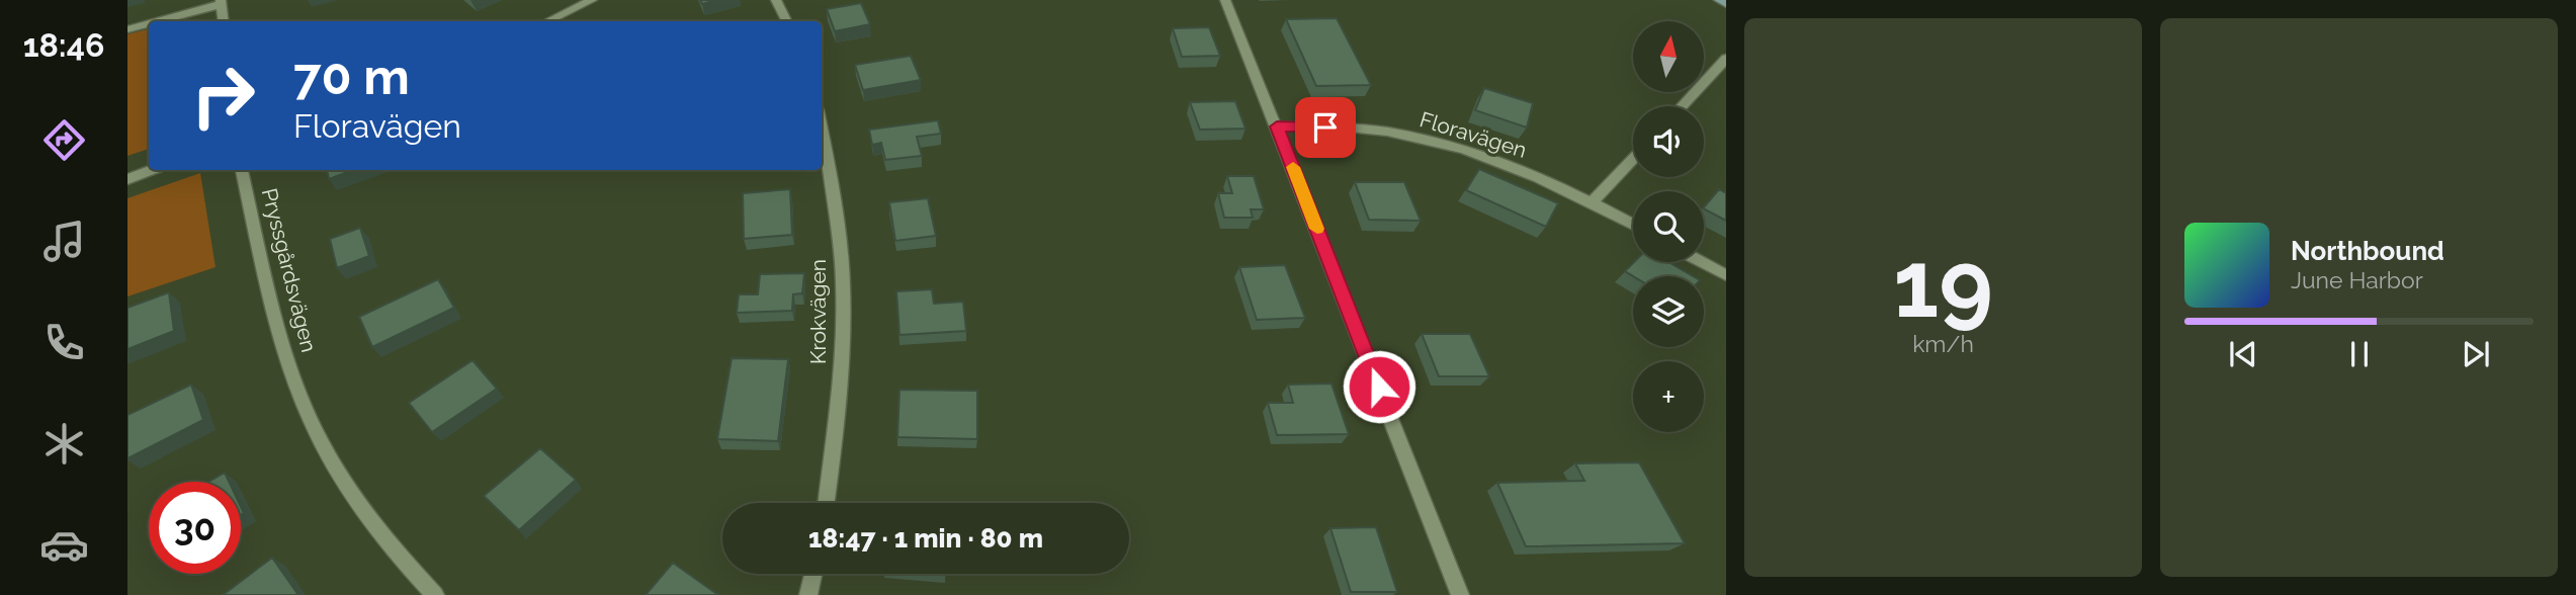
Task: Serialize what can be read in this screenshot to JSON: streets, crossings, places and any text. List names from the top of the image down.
{
  "streets": {
    "street": ["Floravägen", "Pryssgårdsvägen", "Krokvägen"]
  },
  "north": "top",
  "page": {
    "tabs": "18:46",
    "tile": ["19", "km/h"],
    "map_buttons": "+",
    "turn": ["70 m", "Floravägen"],
    "song": ["Northbound", "June Harbor"],
    "limit": "30",
    "trip": "18:47 · 1 min · 80 m"
  }
}
